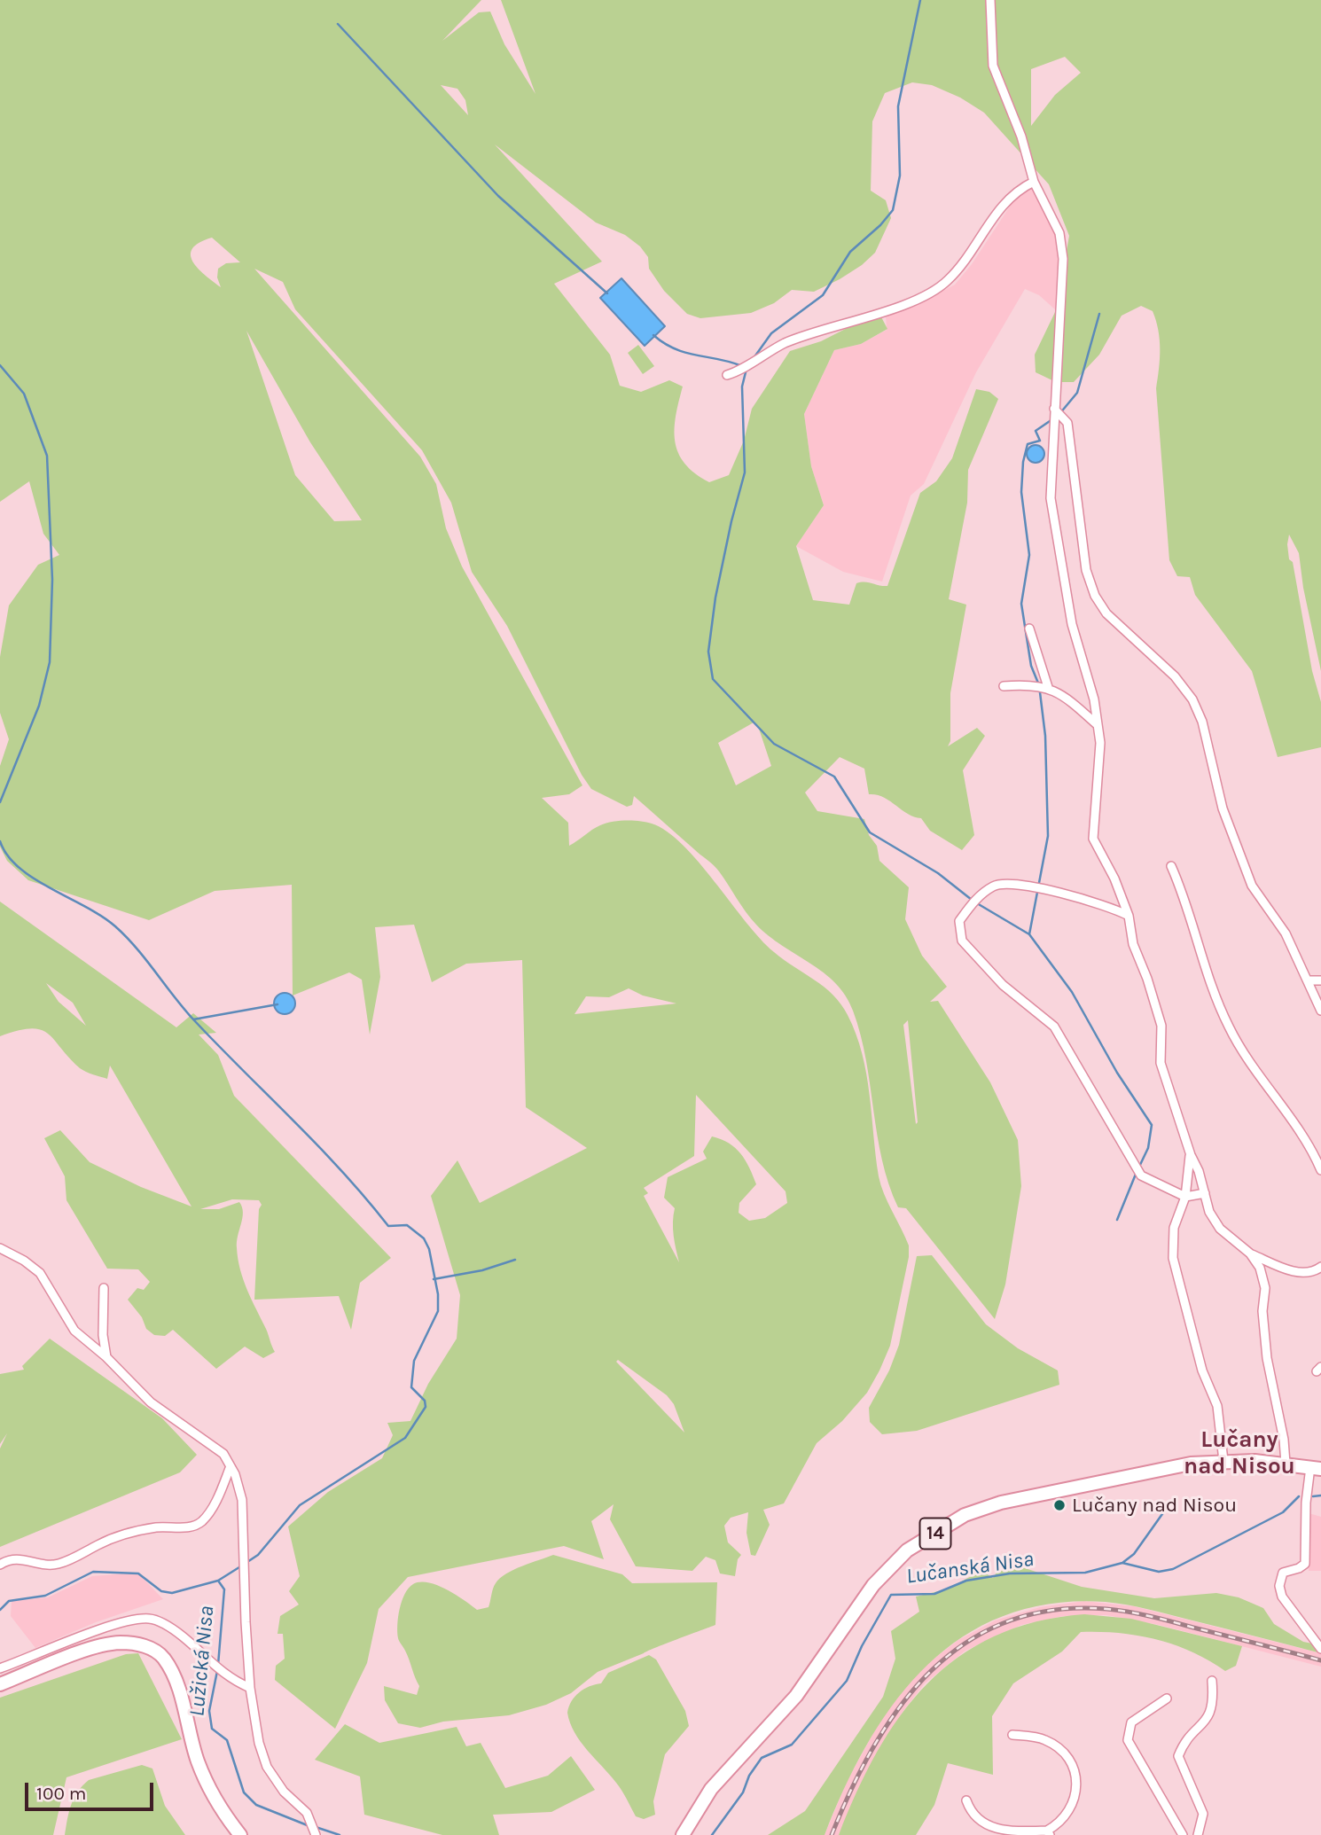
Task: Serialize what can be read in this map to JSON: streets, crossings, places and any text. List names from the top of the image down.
{
  "streets": {
    "main road": ["14"]
  },
  "districts": ["Lučany nad Nisou"],
  "water": ["Lučanská Nisa", "Lužická Nisa"],
  "places": ["Lučany nad Nisou"],
  "scale_bar": "100 m"
}
